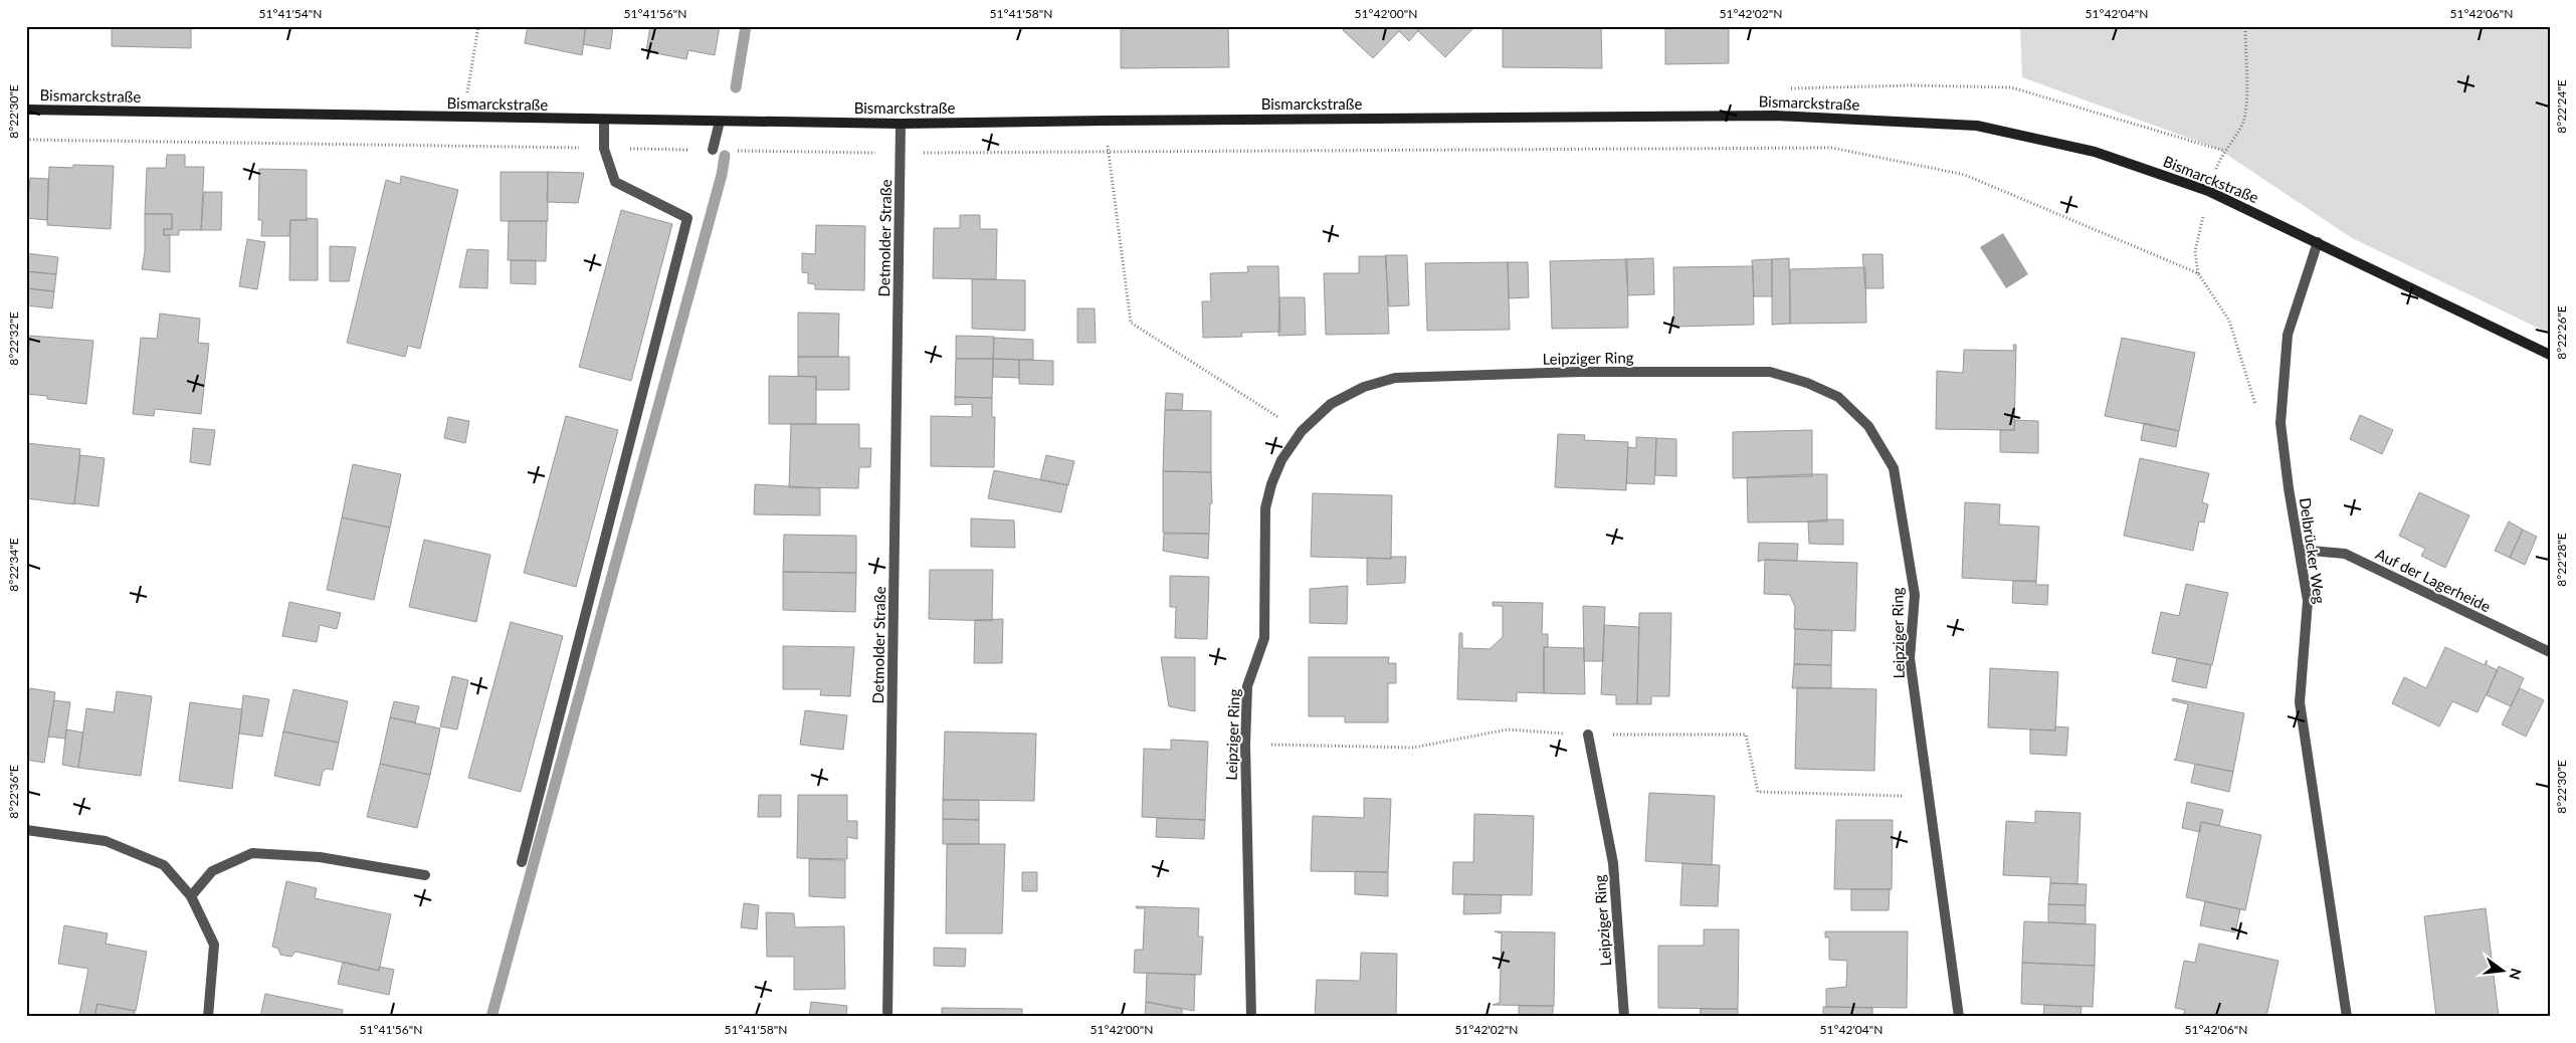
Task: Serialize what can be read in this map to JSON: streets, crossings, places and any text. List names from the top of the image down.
{
  "streets": {
    "main road": ["Bismarckstraße"],
    "street": [
      "Detmolder Straße",
      "Leipziger Ring",
      "Delbrücker Weg",
      "Auf der Lagerheide"
    ]
  },
  "crossings": [
    ["Bismarckstraße", "Detmolder Straße"],
    ["Bismarckstraße", "Delbrücker Weg"],
    ["Delbrücker Weg", "Auf der Lagerheide"]
  ],
  "north": "right",
  "coordinates": [
    "51°41'54\"N",
    "51°41'56\"N",
    "51°41'58\"N",
    "51°42'00\"N",
    "51°42'02\"N",
    "51°42'04\"N",
    "51°42'06\"N",
    "8°22'24\"E",
    "8°22'30\"E",
    "8°22'26\"E",
    "8°22'32\"E",
    "8°22'28\"E",
    "8°22'34\"E",
    "8°22'36\"E"
  ]
}
